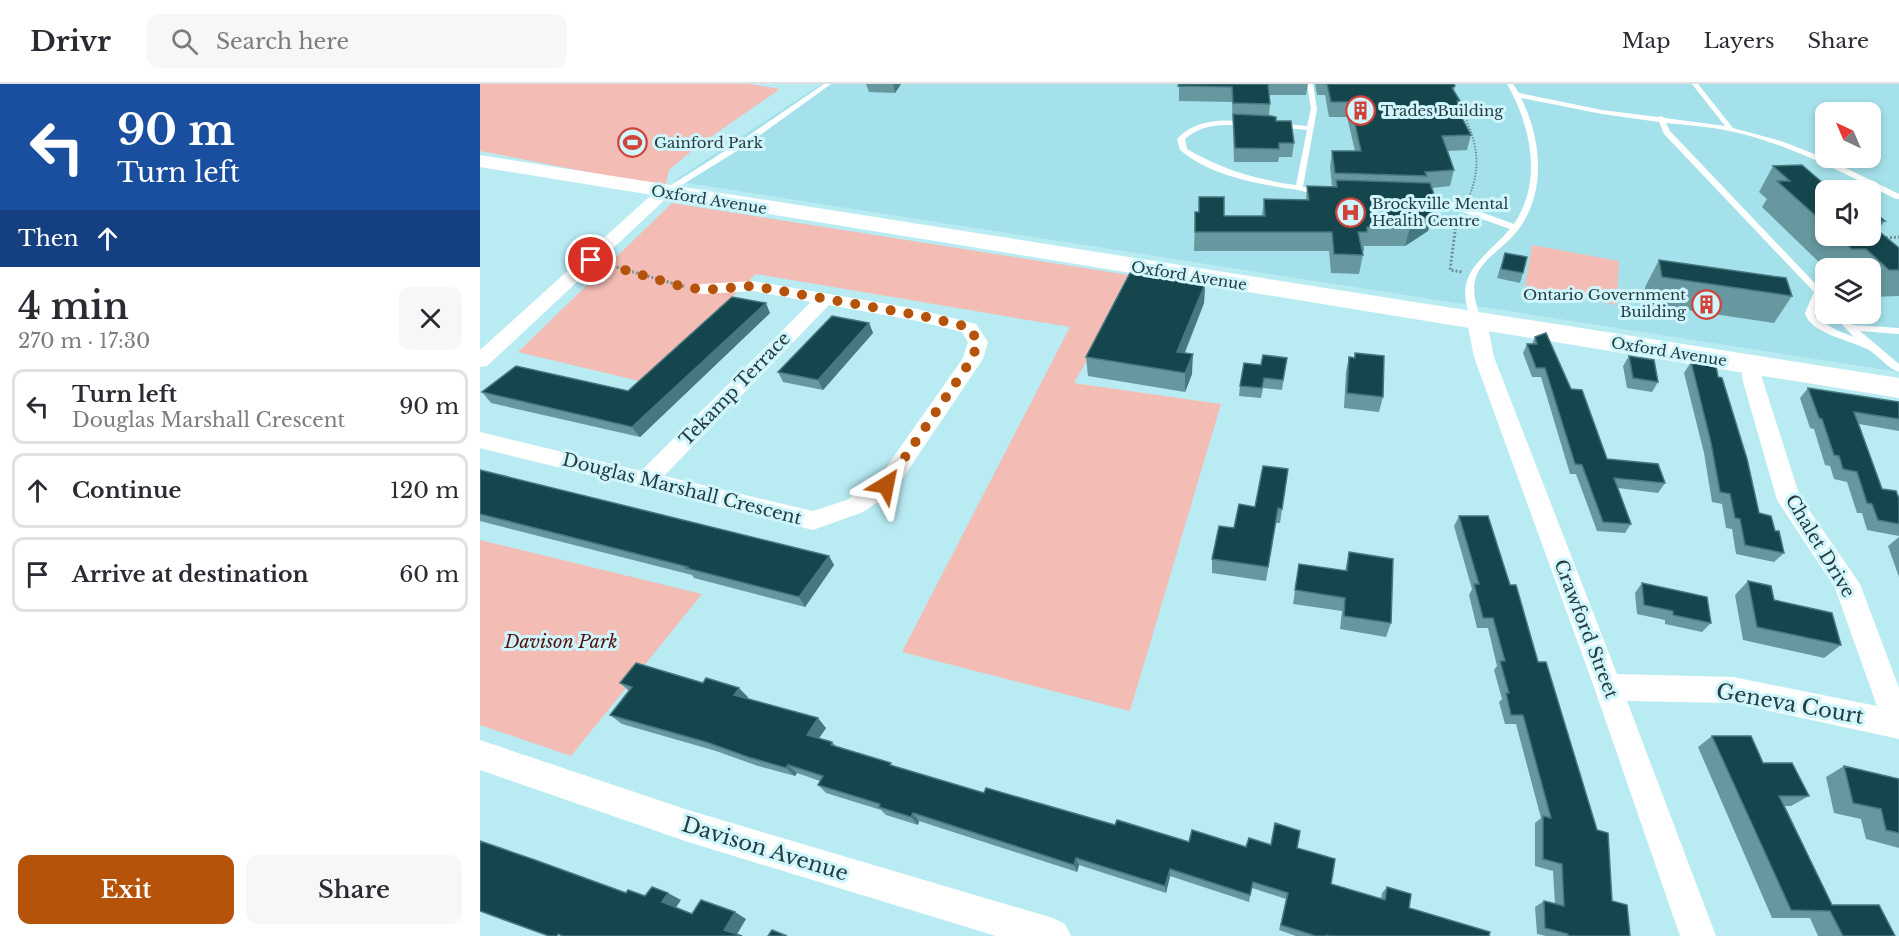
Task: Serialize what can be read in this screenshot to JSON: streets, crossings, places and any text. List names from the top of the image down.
{
  "streets": {
    "street": [
      "Oxford Avenue",
      "Tekamp Terrace",
      "Douglas Marshall Crescent",
      "Chalet Drive",
      "Crawford Street",
      "Geneva Court",
      "Davison Avenue"
    ]
  },
  "crossings": [
    ["Oxford Avenue", "Chalet Drive"],
    ["Oxford Avenue", "Crawford Street"],
    ["Tekamp Terrace", "Douglas Marshall Crescent"],
    ["Chalet Drive", "Geneva Court"],
    ["Crawford Street", "Geneva Court"]
  ],
  "parks": ["Davison Park"],
  "places": {
    "building": ["Trades Building", "Ontario Government Building"],
    "sports": ["Gainford Park"],
    "hospital": ["Brockville Mental Health Centre"]
  },
  "north": "top left",
  "page": {
    "header": "Drivr",
    "search": "Search here",
    "nav": ["Map", "Layers", "Share"],
    "turn": ["90 m", "Turn left"],
    "then": "Then",
    "heading": ["4 min", "270 m · 17:30"],
    "list": [
      {
        "name": "Turn left",
        "note": "Douglas Marshall Crescent",
        "value": "90 m"
      },
      {
        "name": "Continue",
        "value": "120 m"
      },
      {
        "name": "Arrive at destination",
        "value": "60 m"
      }
    ],
    "buttons": ["Exit", "Share"]
  }
}
